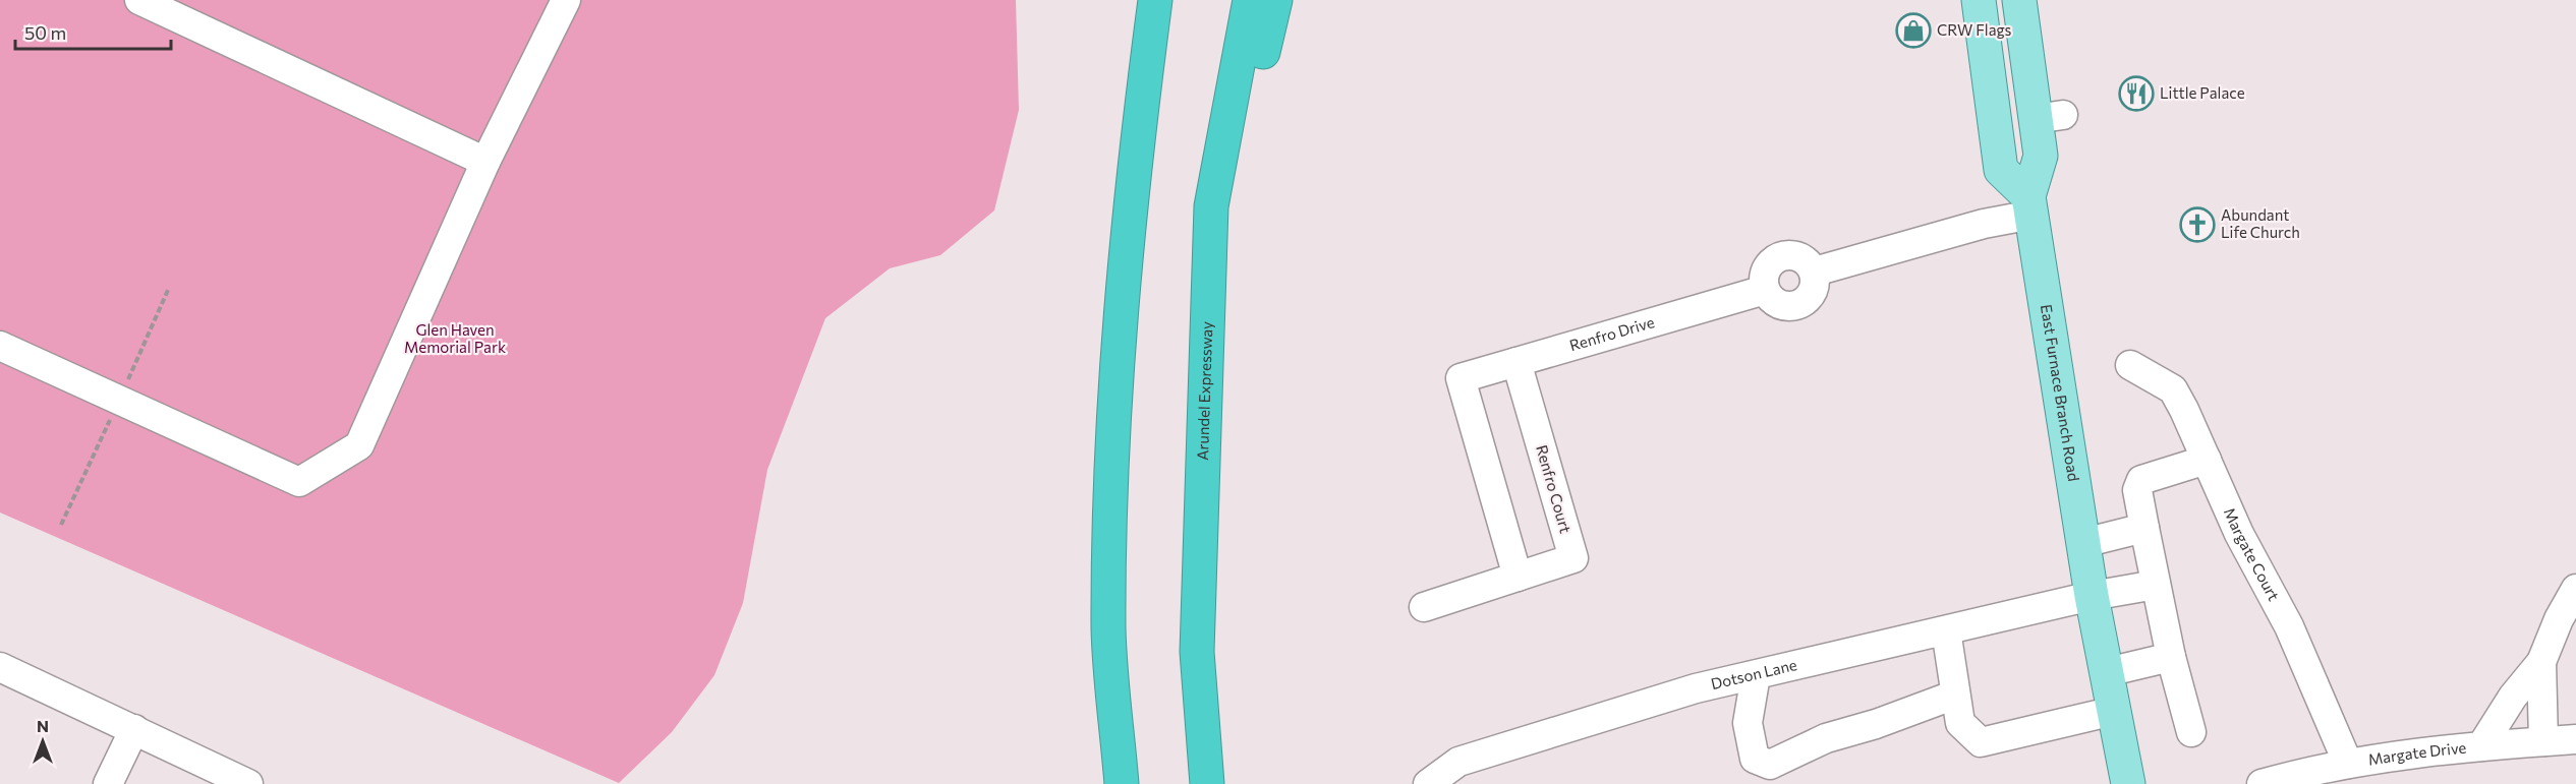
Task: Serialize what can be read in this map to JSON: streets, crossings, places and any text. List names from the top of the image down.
{
  "streets": {
    "highway": ["Arundel Expressway"],
    "main road": ["East Furnace Branch Road"],
    "street": [
      "Renfro Drive",
      "Renfro Court",
      "Margate Court",
      "Dotson Lane",
      "Margate Drive"
    ]
  },
  "crossings": [
    ["Renfro Drive", "East Furnace Branch Road"],
    ["Renfro Drive", "Renfro Court"],
    ["East Furnace Branch Road", "Dotson Lane"],
    ["Margate Court", "Margate Drive"]
  ],
  "parks": ["Glen Haven Memorial Park"],
  "places": {
    "shop": ["CRW Flags"],
    "restaurant": ["Little Palace"],
    "church": ["Abundant Life Church"]
  },
  "scale_bar": "50 m",
  "north": "top"
}
